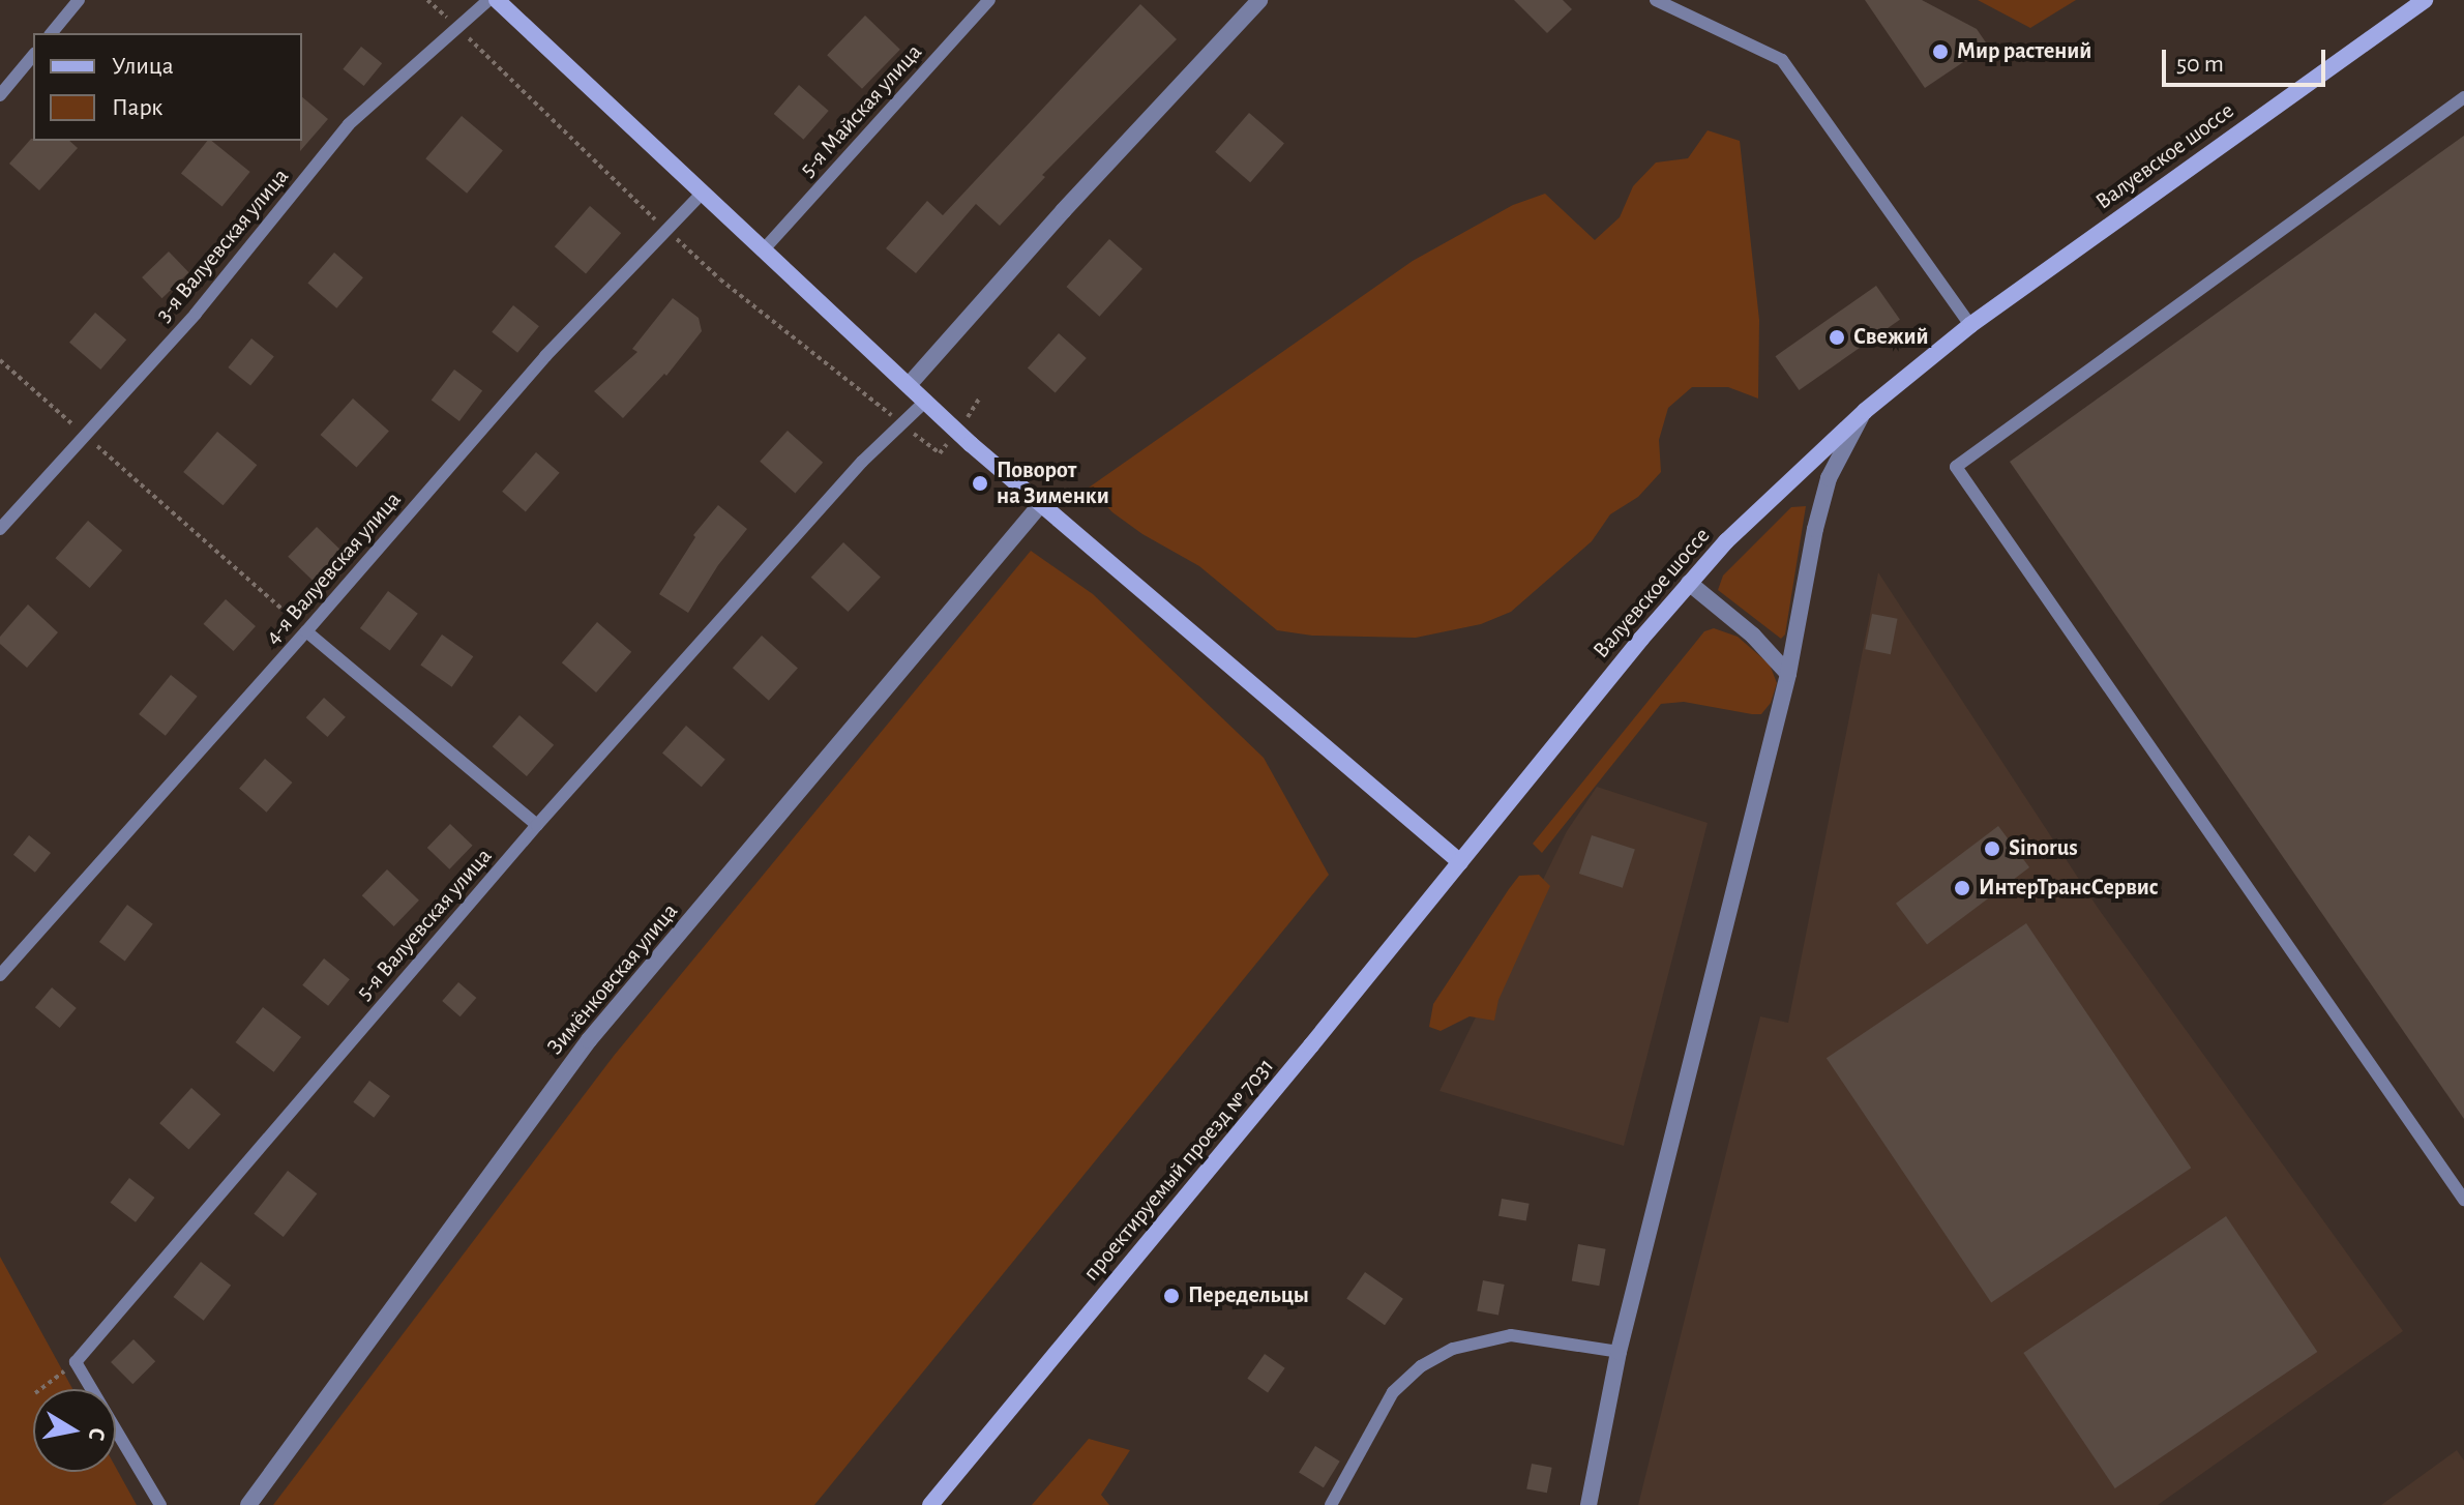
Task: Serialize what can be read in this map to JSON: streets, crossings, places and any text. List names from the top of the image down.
{
  "streets": {
    "main road": ["Валуевское шоссе", "проектируемый проезд № 7031"],
    "street": ["Зимёнковская улица"],
    "lane": [
      "5-я Майская улица",
      "3-я Валуевская улица",
      "4-я Валуевская улица",
      "5-я Валуевская улица"
    ]
  },
  "crossings": [
    ["Валуевское шоссе", "проектируемый проезд № 7031"]
  ],
  "places": [
    "Мир растений",
    "Свежий",
    "Поворот на Зименки",
    "Sinorus",
    "ИнтерТрансСервис",
    "Передельцы"
  ],
  "legend": ["Улица", "Парк"],
  "scale_bar": "50 m",
  "north": "right"
}
